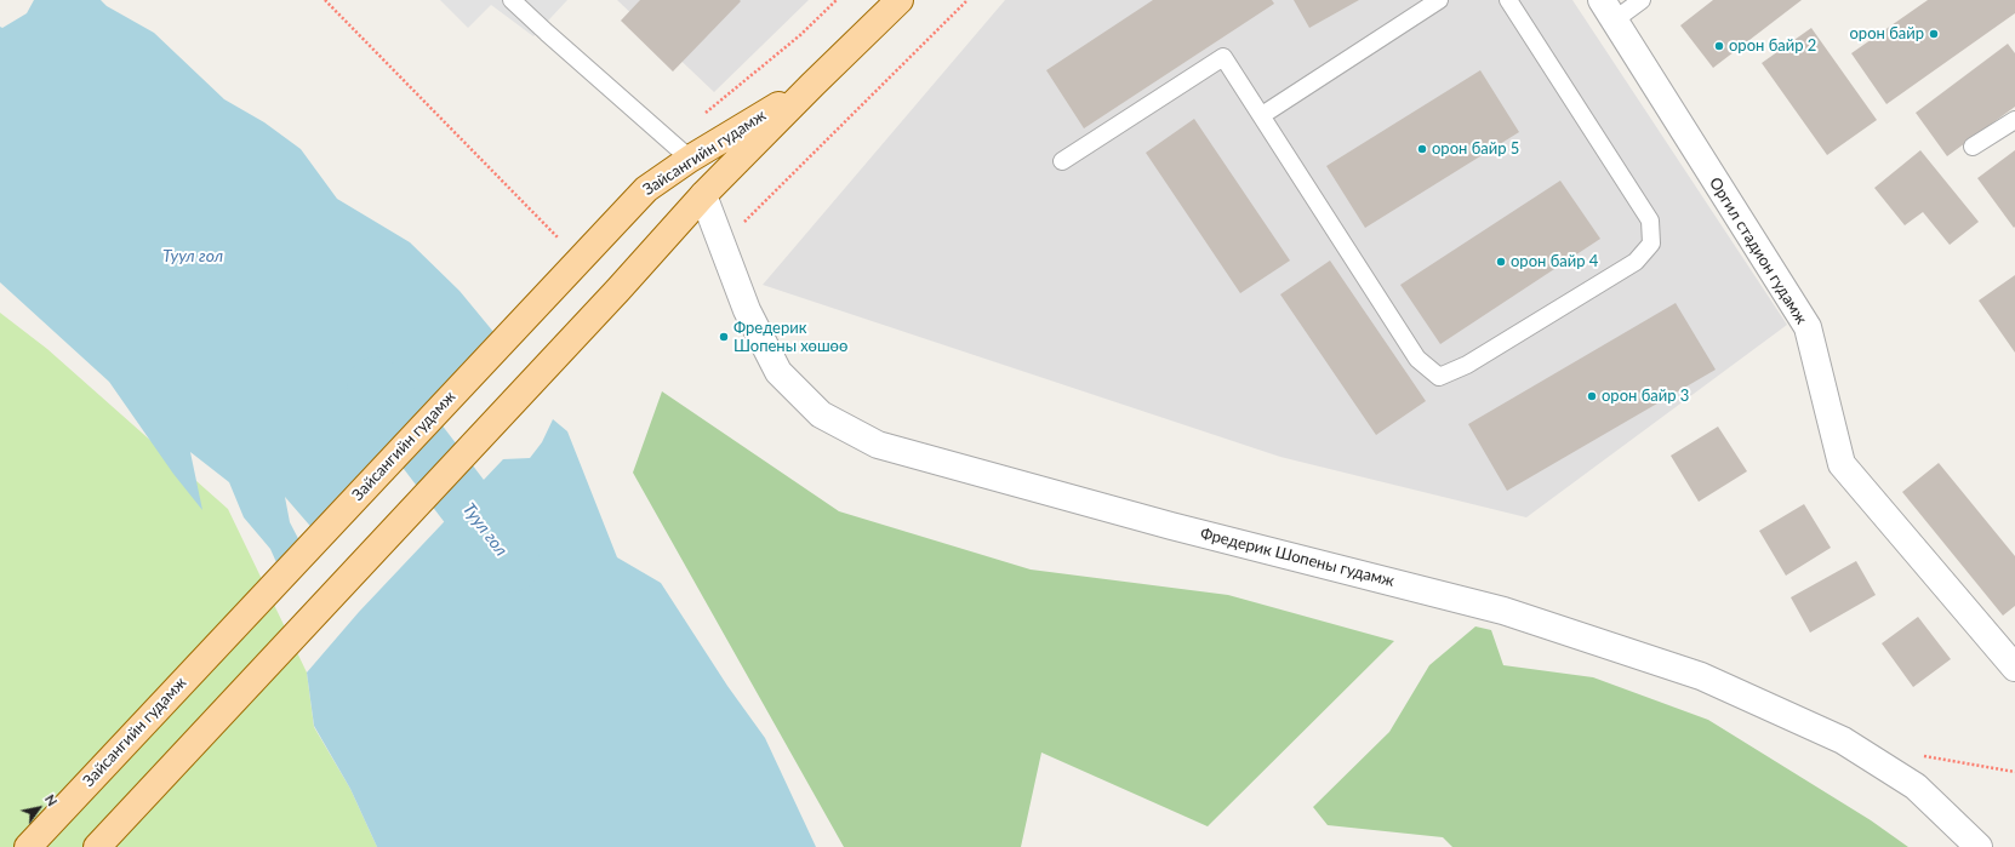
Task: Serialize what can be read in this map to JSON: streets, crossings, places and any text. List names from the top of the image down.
{
  "streets": {
    "main road": ["Зайсангийн гудамж"],
    "street": ["Оргил стадион гудамж", "Фредерик Шопены гудамж"]
  },
  "crossings": [
    ["Зайсангийн гудамж", "Фредерик Шопены гудамж"]
  ],
  "water": ["Туул гол"],
  "places": [
    "орон байр",
    "орон байр 2",
    "орон байр 5",
    "орон байр 4",
    "Фредерик Шопены хөшөө",
    "орон байр 3"
  ],
  "north": "top right"
}
